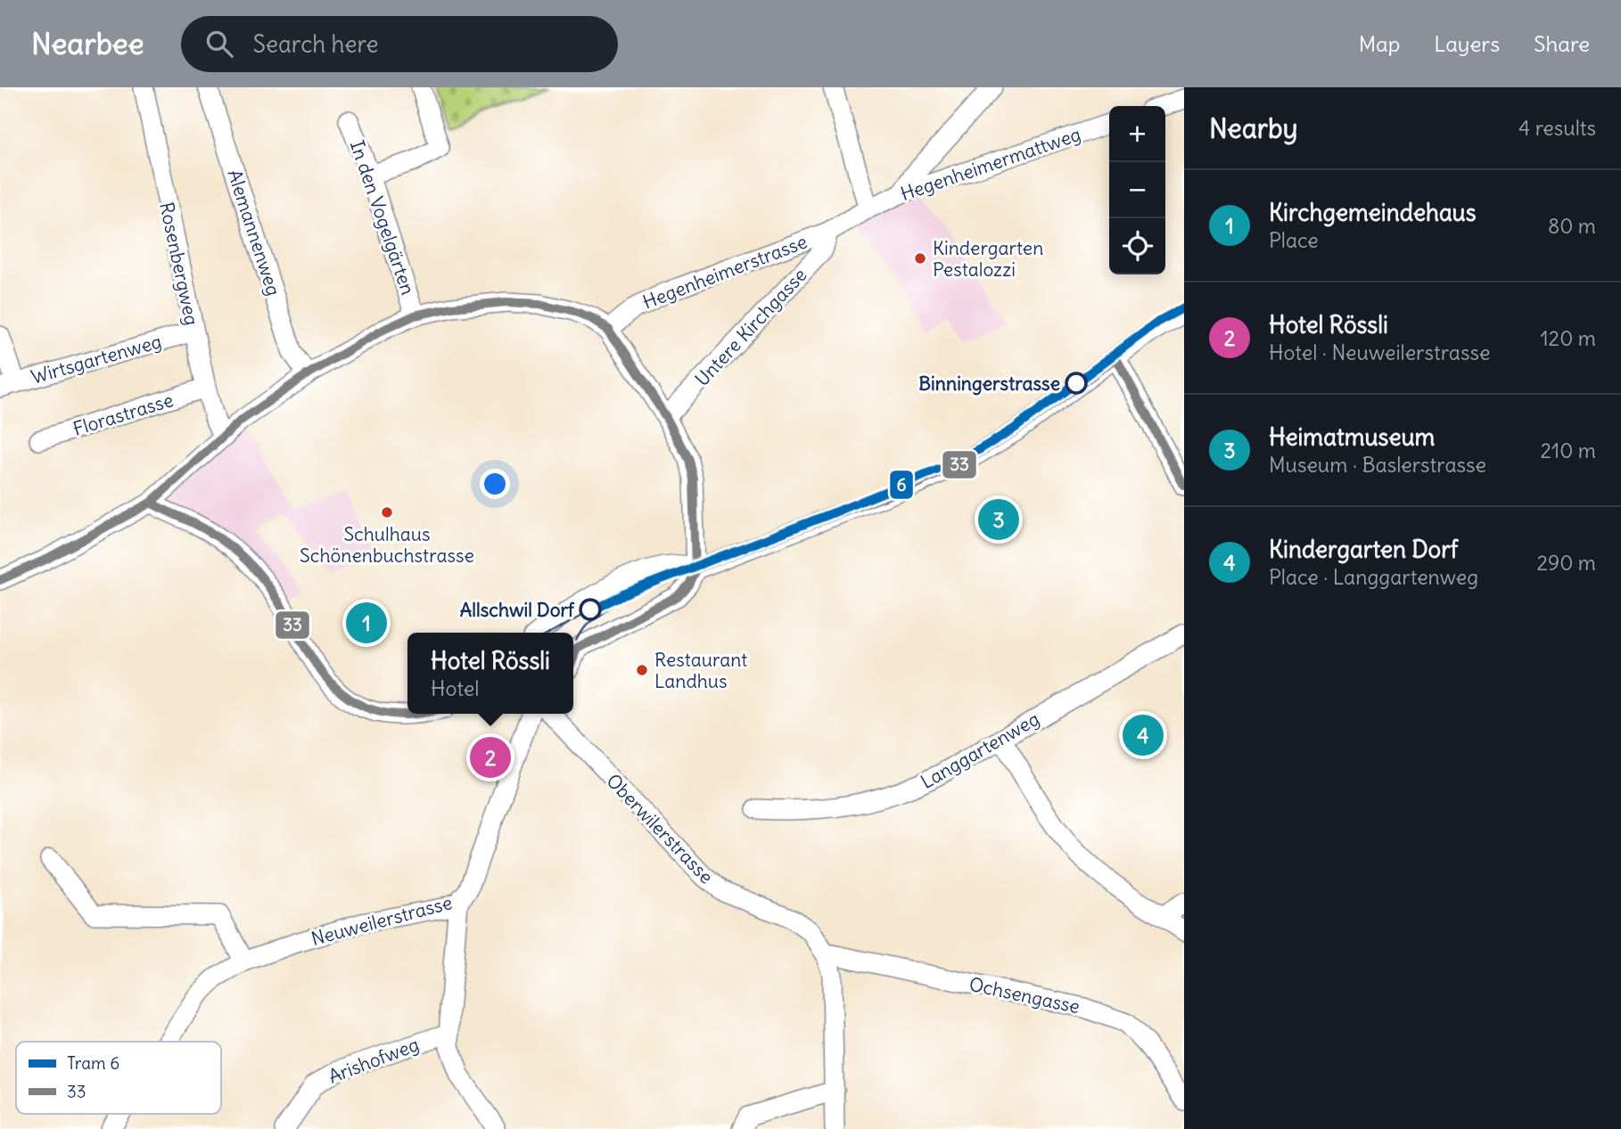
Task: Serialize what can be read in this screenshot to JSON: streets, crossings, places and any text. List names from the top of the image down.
{
  "streets": {
    "street": [
      "Hegenheimermattweg",
      "In den Vogelgärten",
      "Alemannenweg",
      "Rosenbergweg",
      "Hegenheimerstrasse",
      "Untere Kirchgasse",
      "Wirtsgartenweg",
      "Florastrasse",
      "Langgartenweg",
      "Oberwilerstrasse",
      "Neuweilerstrasse",
      "Ochsengasse",
      "Arishofweg"
    ]
  },
  "crossings": [
    ["Hegenheimermattweg", "Hegenheimerstrasse"],
    ["Rosenbergweg", "Wirtsgartenweg"],
    ["Rosenbergweg", "Florastrasse"],
    ["Hegenheimerstrasse", "Untere Kirchgasse"],
    ["Oberwilerstrasse", "Ochsengasse"]
  ],
  "places": [
    "Kindergarten Pestalozzi",
    "Binningerstrasse",
    "Schulhaus Schönenbuchstrasse",
    "Allschwil Dorf",
    "Restaurant Landhus"
  ],
  "lines": ["transit line 33", "tram line 6"],
  "legend": ["Tram 6", "33"],
  "page": {
    "header": "Nearbee",
    "search": "Search here",
    "nav": ["Map", "Layers", "Share"],
    "heading": ["Nearby", "4 results"],
    "map_buttons": ["+", "−"],
    "list": [
      {
        "mark": "1",
        "name": "Kirchgemeindehaus",
        "note": "Place",
        "value": "80 m"
      },
      {
        "mark": "2",
        "name": "Hotel Rössli",
        "note": "Hotel · Neuweilerstrasse",
        "value": "120 m"
      },
      {
        "mark": "3",
        "name": "Heimatmuseum",
        "note": "Museum · Baslerstrasse",
        "value": "210 m"
      },
      {
        "mark": "4",
        "name": "Kindergarten Dorf",
        "note": "Place · Langgartenweg",
        "value": "290 m"
      }
    ],
    "pins": [
      "3",
      "1",
      "4",
      "2"
    ],
    "popup": ["Hotel Rössli", "Hotel"]
  }
}
